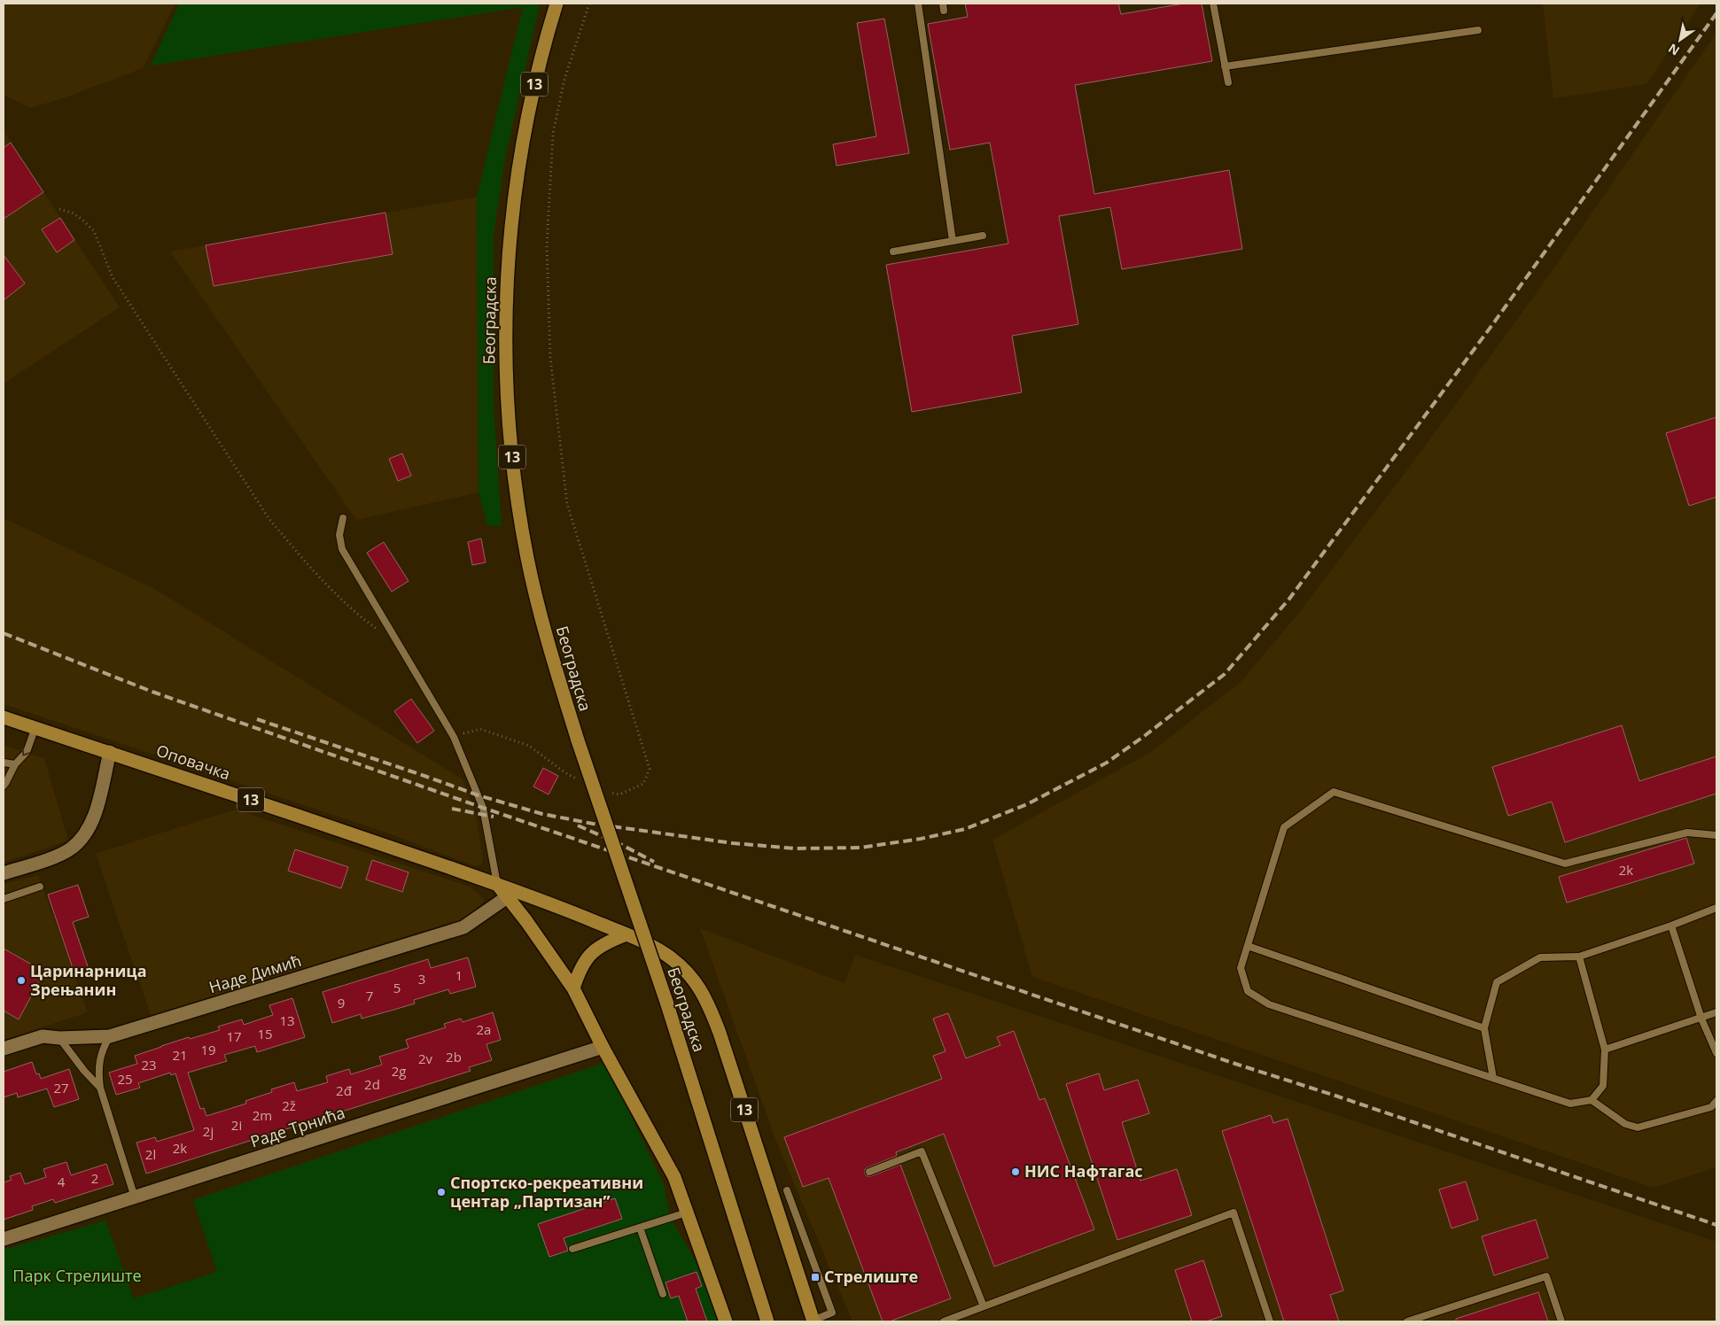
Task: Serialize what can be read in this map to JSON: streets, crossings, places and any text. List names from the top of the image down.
{
  "streets": {
    "main road": ["13", "Београдска", "Оповачка"],
    "street": ["Наде Димић", "Раде Трнића"]
  },
  "crossings": [
    ["13", "Оповачка"]
  ],
  "parks": ["Парк Стрелиште"],
  "places": {
    "other": ["Царинарница Зрењанин", "НИС Нафтагас", "Спортско-рекреативни центар „Партизан”"],
    "transit": ["Стрелиште"]
  },
  "house_numbers": [
    "2k",
    "1",
    "3",
    "5",
    "7",
    "9",
    "13",
    "2a",
    "15",
    "17",
    "19",
    "21",
    "2b",
    "2v",
    "23",
    "2g",
    "25",
    "2d",
    "27",
    "2đ",
    "2ž",
    "2m",
    "2i",
    "2j",
    "2k",
    "2l",
    "2",
    "4"
  ],
  "north": "bottom left"
}
